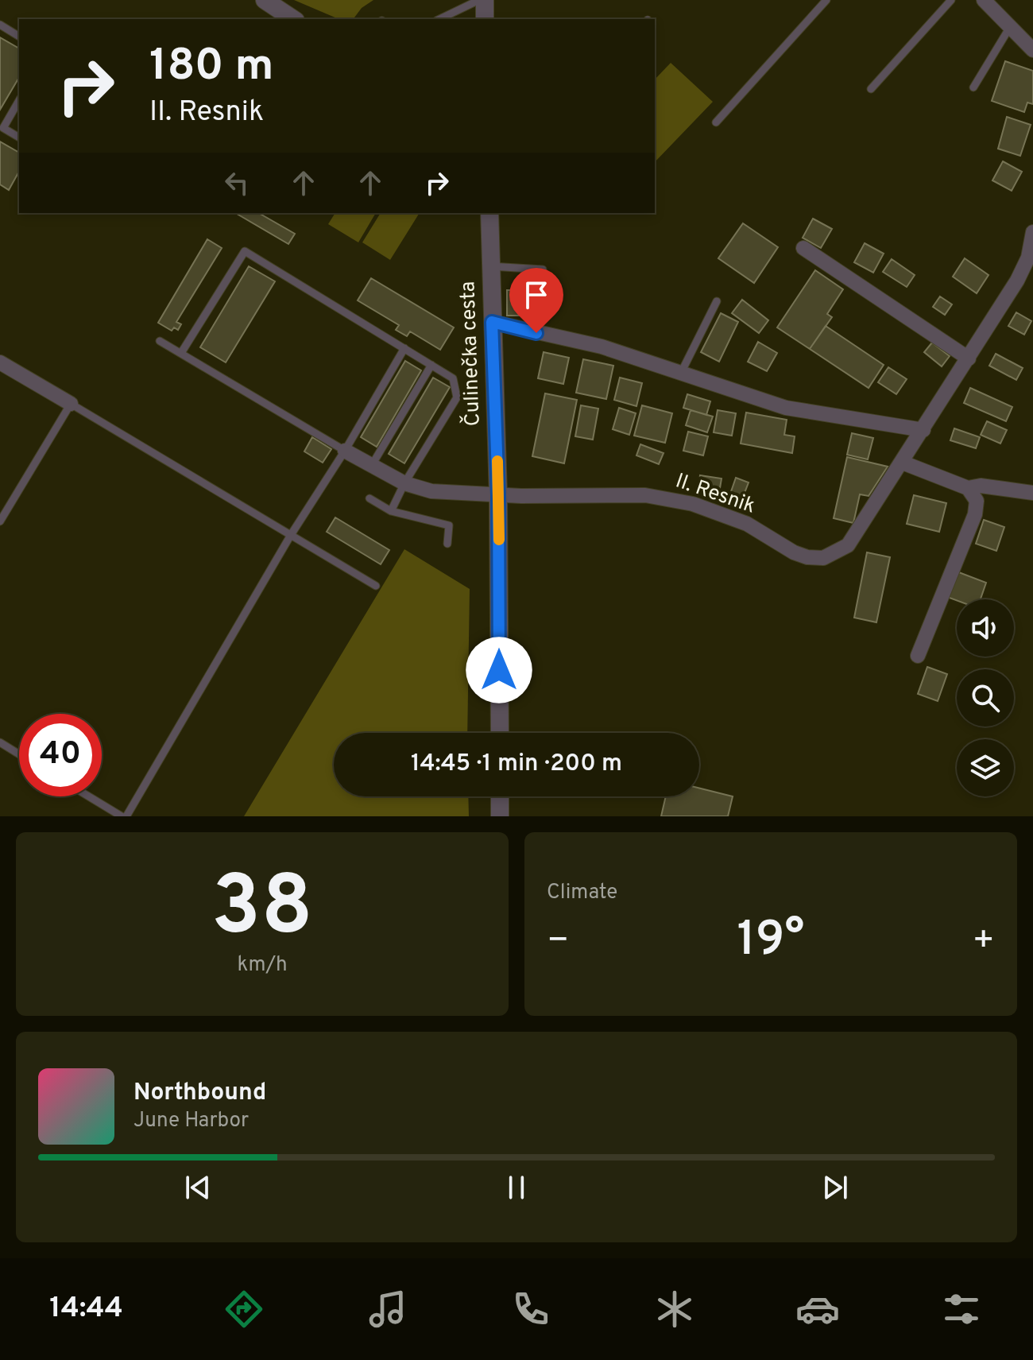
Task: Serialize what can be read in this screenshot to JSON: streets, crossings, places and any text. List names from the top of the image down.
{
  "streets": {
    "street": ["Čulinečka cesta", "II. Resnik"]
  },
  "crossings": [
    ["Čulinečka cesta", "II. Resnik"]
  ],
  "page": {
    "turn": ["180 m", "II. Resnik"],
    "limit": "40",
    "trip": "14:45 · 1 min · 200 m",
    "tile": [
      ["38", "km/h"],
      "Climate"
    ],
    "heat": ["−", "19°", "+"],
    "song": ["Northbound", "June Harbor"],
    "tabs": "14:44"
  }
}
